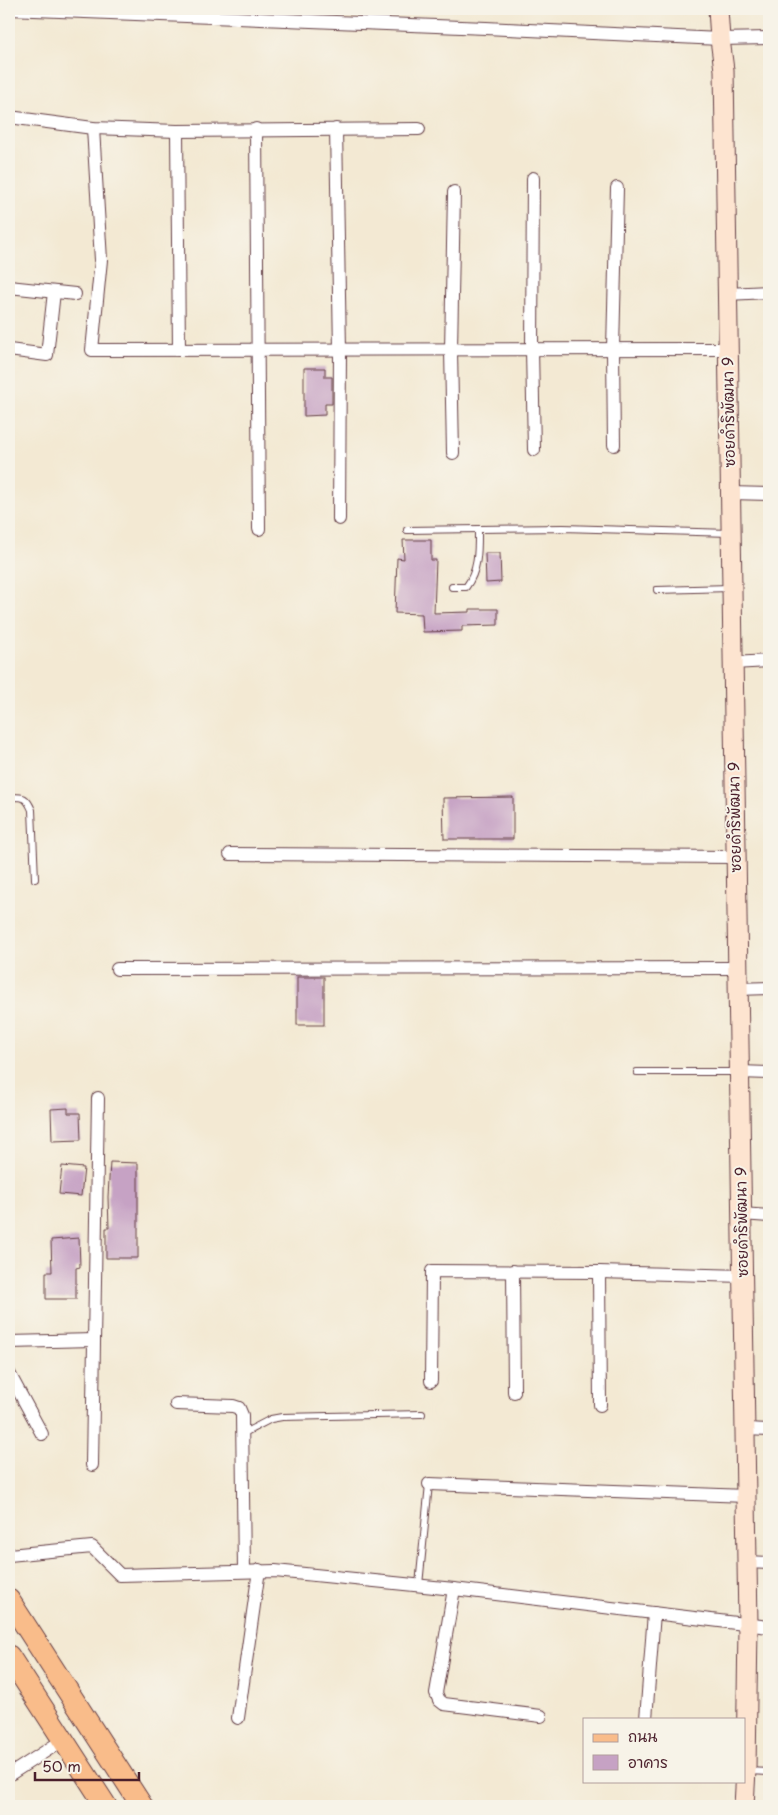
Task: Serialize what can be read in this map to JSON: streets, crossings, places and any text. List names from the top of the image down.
{
  "streets": {
    "street": ["ซอยดำริพัฒนา 9"]
  },
  "legend": ["ถนน", "อาคาร"],
  "scale_bar": "50 m"
}
